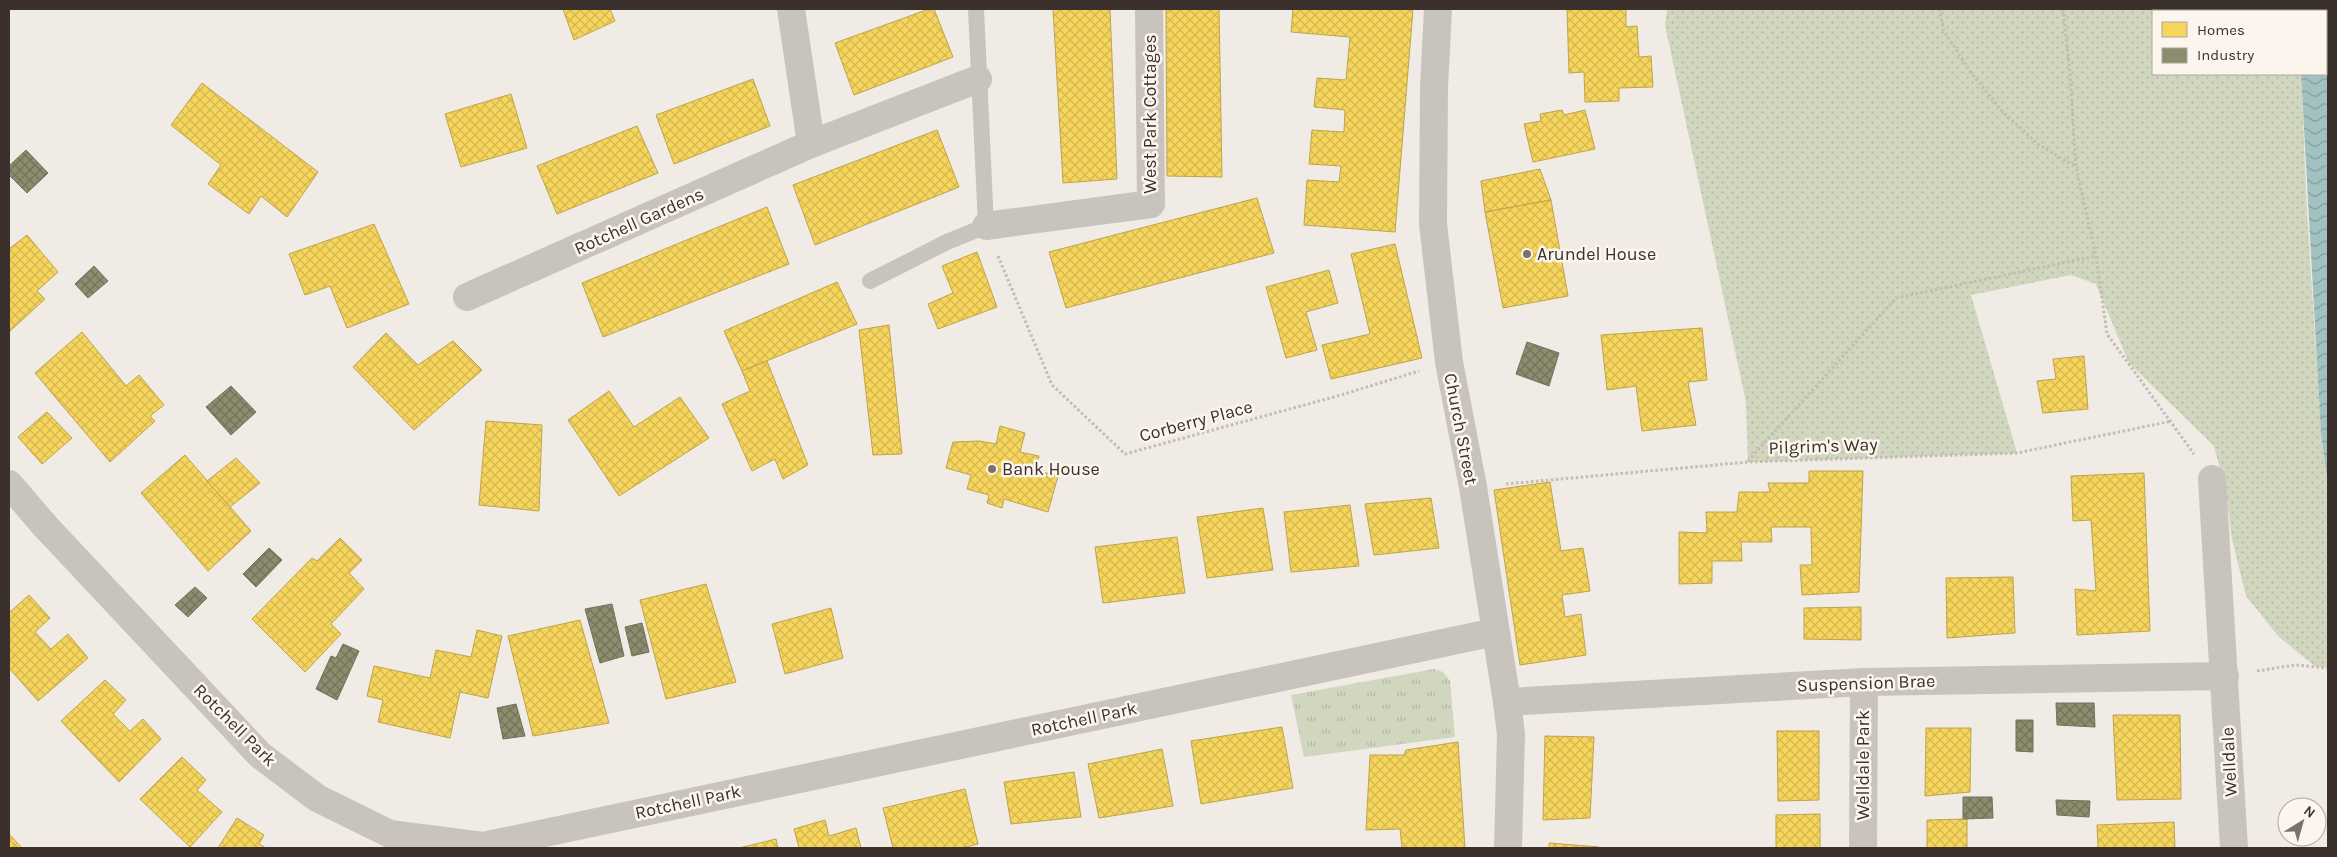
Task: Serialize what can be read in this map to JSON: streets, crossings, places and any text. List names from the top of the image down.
{
  "streets": {
    "street": [
      "West Park Cottages",
      "Rotchell Gardens",
      "Church Street",
      "Suspension Brae",
      "Rotchell Park",
      "Welldale",
      "Welldale Park"
    ],
    "path": ["Corberry Place", "Pilgrim's Way"]
  },
  "crossings": [
    ["West Park Cottages", "Corberry Place"],
    ["Corberry Place", "Church Street"],
    ["Church Street", "Pilgrim's Way"],
    ["Church Street", "Suspension Brae"],
    ["Church Street", "Rotchell Park"],
    ["Suspension Brae", "Welldale"],
    ["Suspension Brae", "Welldale Park"]
  ],
  "places": ["Arundel House", "Bank House"],
  "legend": ["Homes", "Industry"],
  "north": "top right"
}
